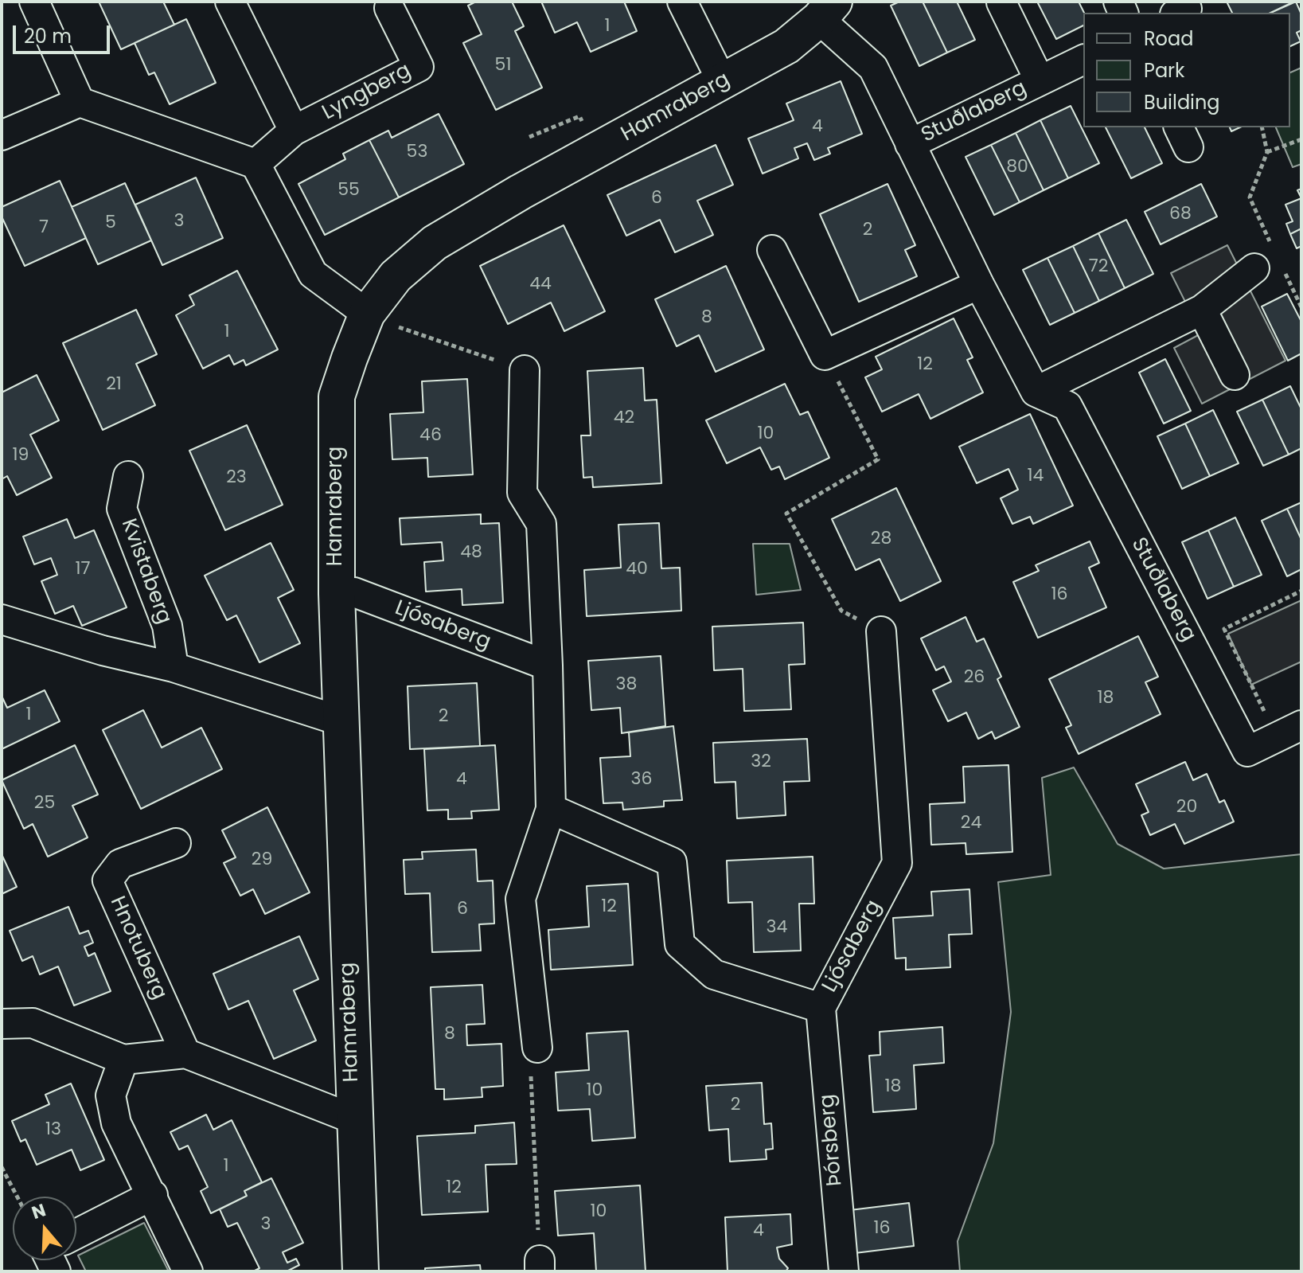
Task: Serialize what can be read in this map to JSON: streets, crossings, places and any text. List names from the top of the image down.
{
  "streets": {
    "street": [
      "Lyngberg",
      "Hamraberg",
      "Stuðlaberg",
      "Kvistaberg",
      "Ljósaberg",
      "Hnotuberg",
      "Þórsberg"
    ]
  },
  "crossings": [
    ["Hamraberg", "Stuðlaberg"],
    ["Hamraberg", "Ljósaberg"],
    ["Ljósaberg", "Þórsberg"]
  ],
  "house_numbers": [
    "1",
    "51",
    "4",
    "53",
    "80",
    "55",
    "6",
    "68",
    "3",
    "5",
    "7",
    "2",
    "72",
    "44",
    "8",
    "1",
    "12",
    "21",
    "42",
    "10",
    "46",
    "19",
    "14",
    "23",
    "28",
    "48",
    "17",
    "40",
    "16",
    "26",
    "38",
    "18",
    "1",
    "2",
    "32",
    "4",
    "36",
    "25",
    "20",
    "24",
    "29",
    "12",
    "6",
    "34",
    "8",
    "18",
    "10",
    "2",
    "13",
    "1",
    "12",
    "10",
    "3",
    "16",
    "4"
  ],
  "legend": ["Road", "Park", "Building"],
  "scale_bar": "20 m",
  "north": "top"
}
